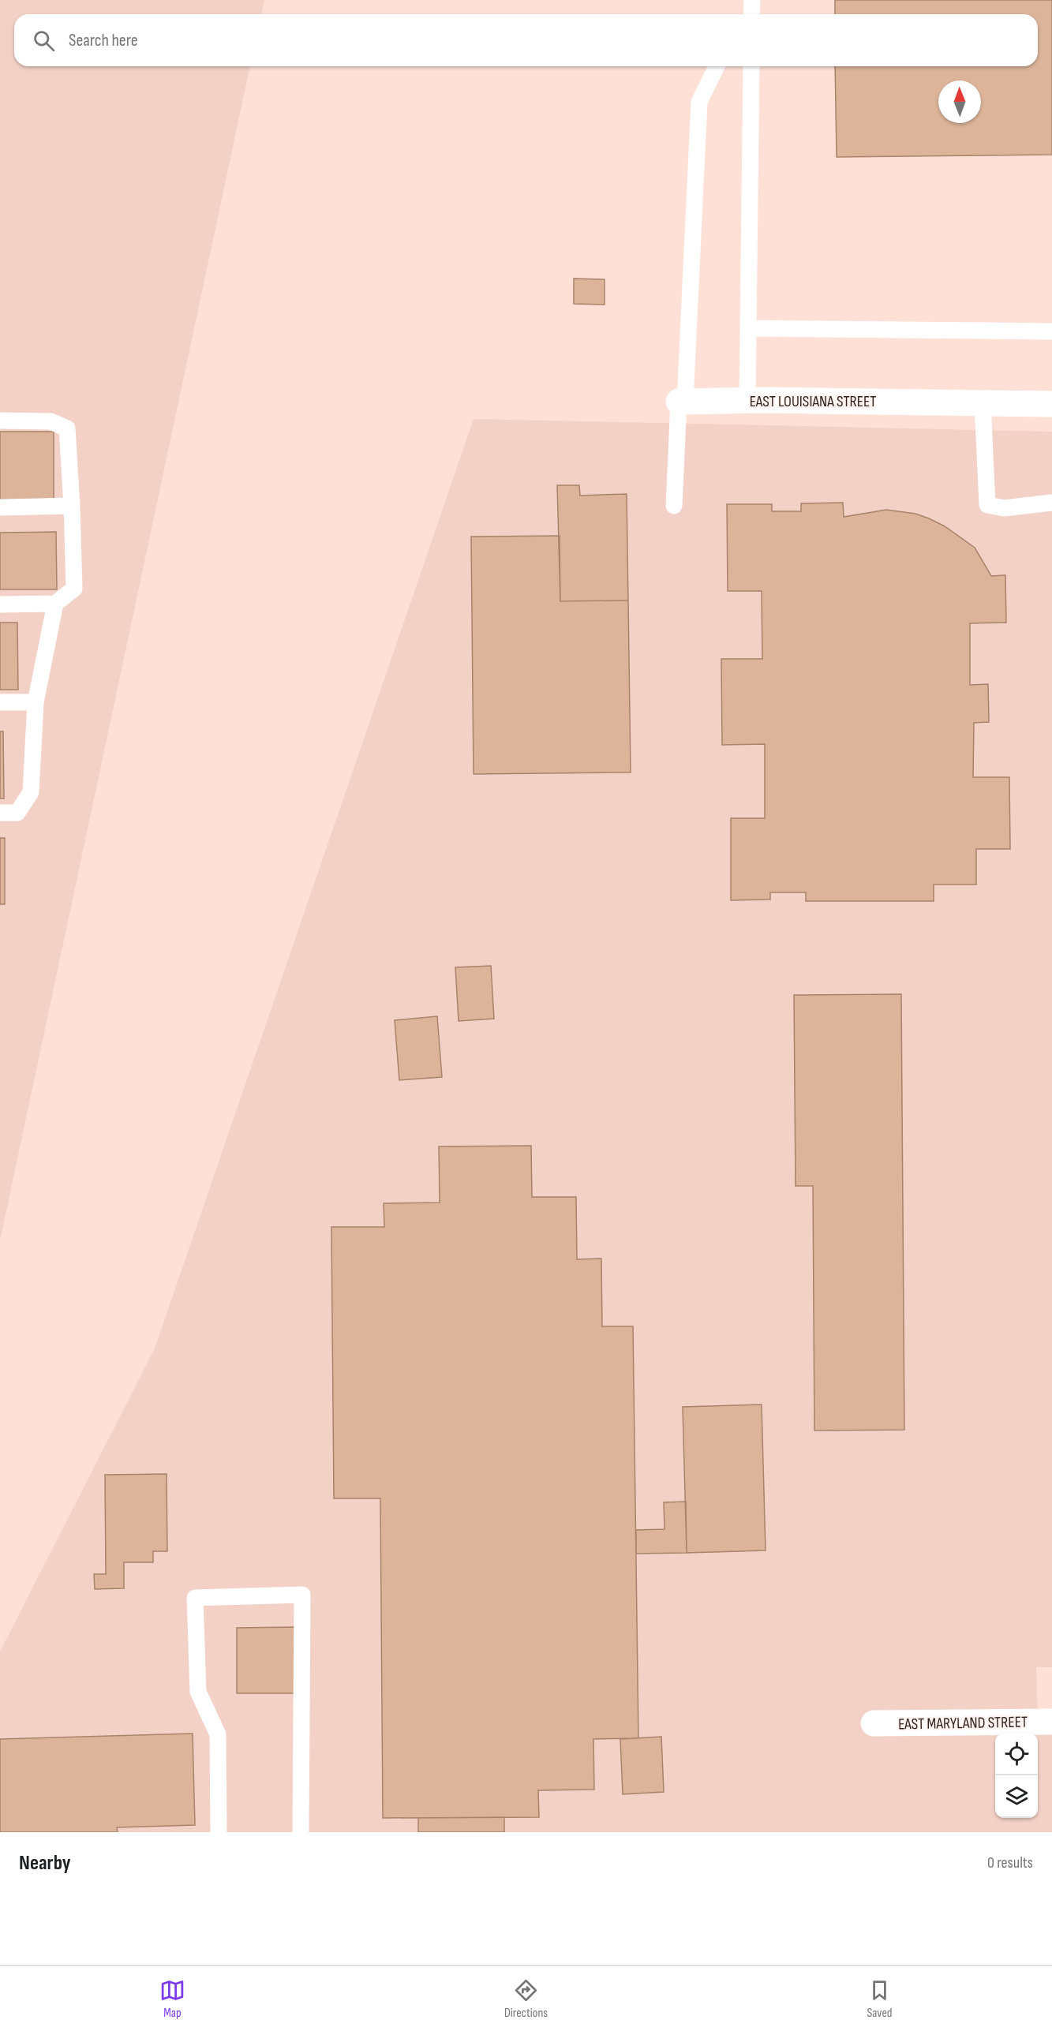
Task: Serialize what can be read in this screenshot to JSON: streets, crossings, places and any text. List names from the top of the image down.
{
  "streets": {
    "street": ["EAST LOUISIANA STREET", "EAST MARYLAND STREET"]
  },
  "north": "top",
  "page": {
    "search": "Search here",
    "heading": ["Nearby", "0 results"],
    "nav": ["Map", "Directions", "Saved"]
  }
}
